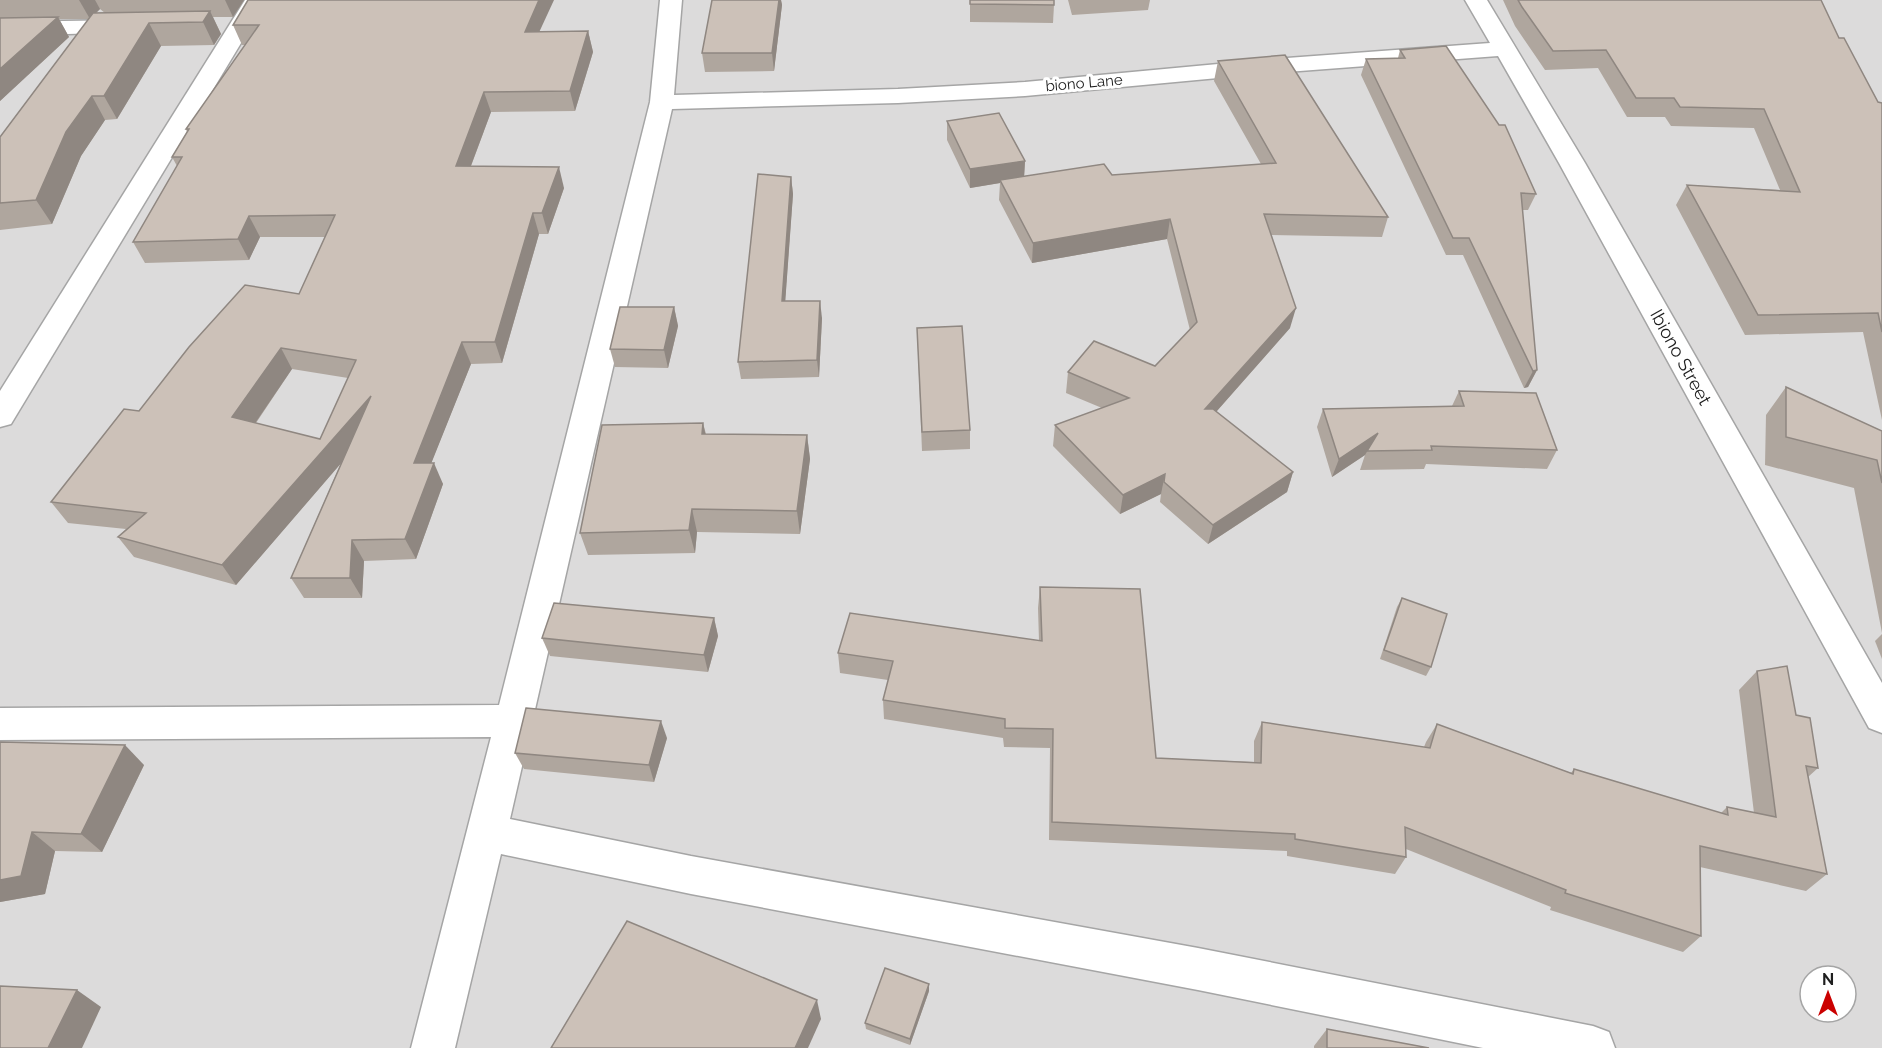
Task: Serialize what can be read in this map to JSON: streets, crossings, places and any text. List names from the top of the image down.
{
  "streets": {
    "street": ["biono Lane", "Ibiono Street"]
  },
  "crossings": [
    ["biono Lane", "Ibiono Street"]
  ],
  "north": "top"
}
